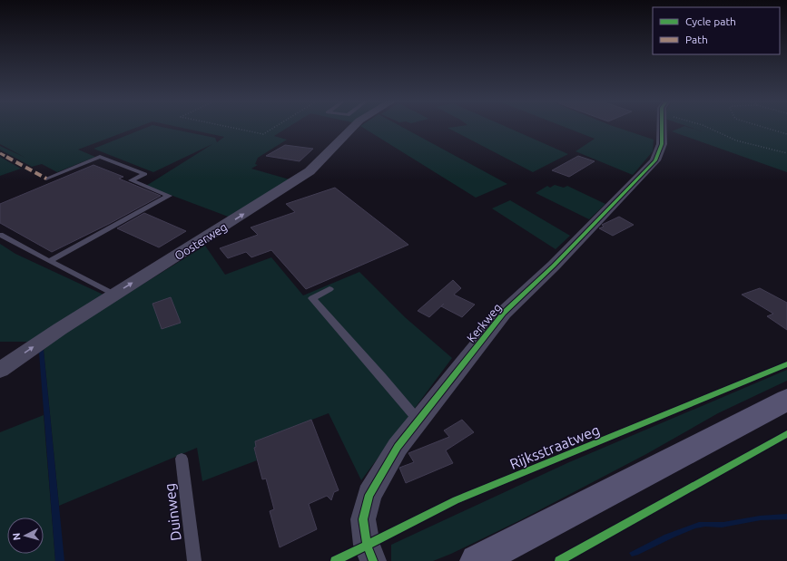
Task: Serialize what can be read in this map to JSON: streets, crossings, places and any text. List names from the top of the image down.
{
  "streets": {
    "street": ["Oosterweg", "Kerkweg"],
    "lane": ["Duinweg"],
    "cycle path": ["Rijksstraatweg"]
  },
  "one_way": ["Oosterweg"],
  "legend": ["Cycle path", "Path"],
  "north": "left"
}
